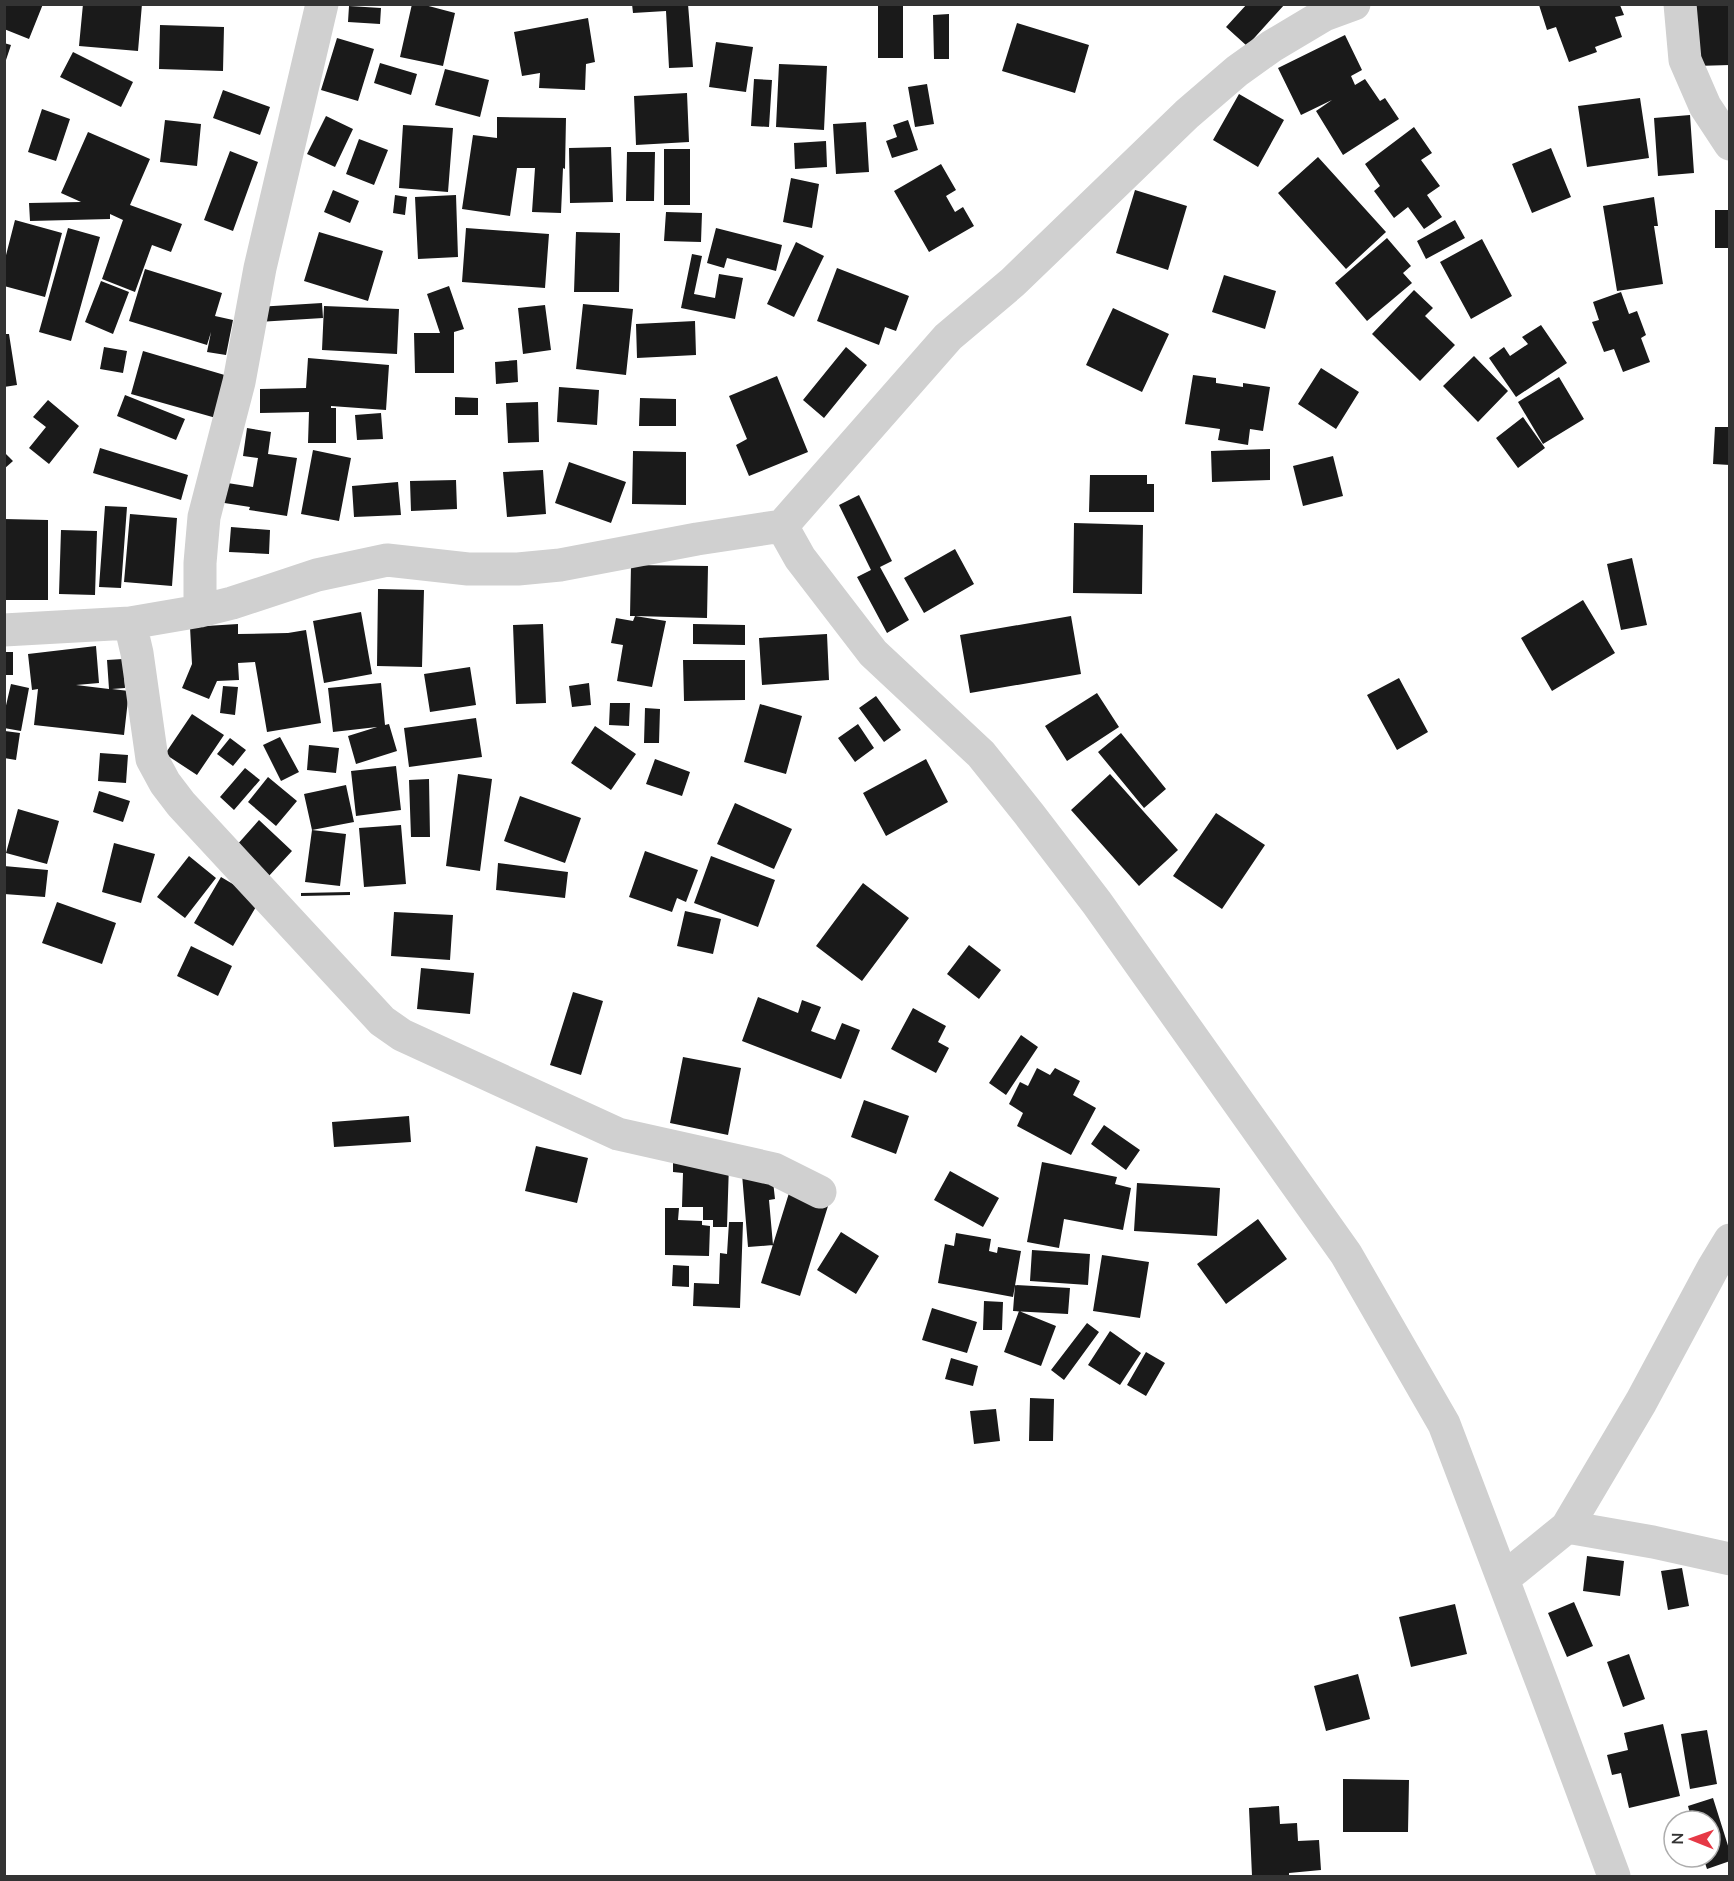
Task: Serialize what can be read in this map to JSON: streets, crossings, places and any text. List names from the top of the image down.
{
  "north": "left"
}
